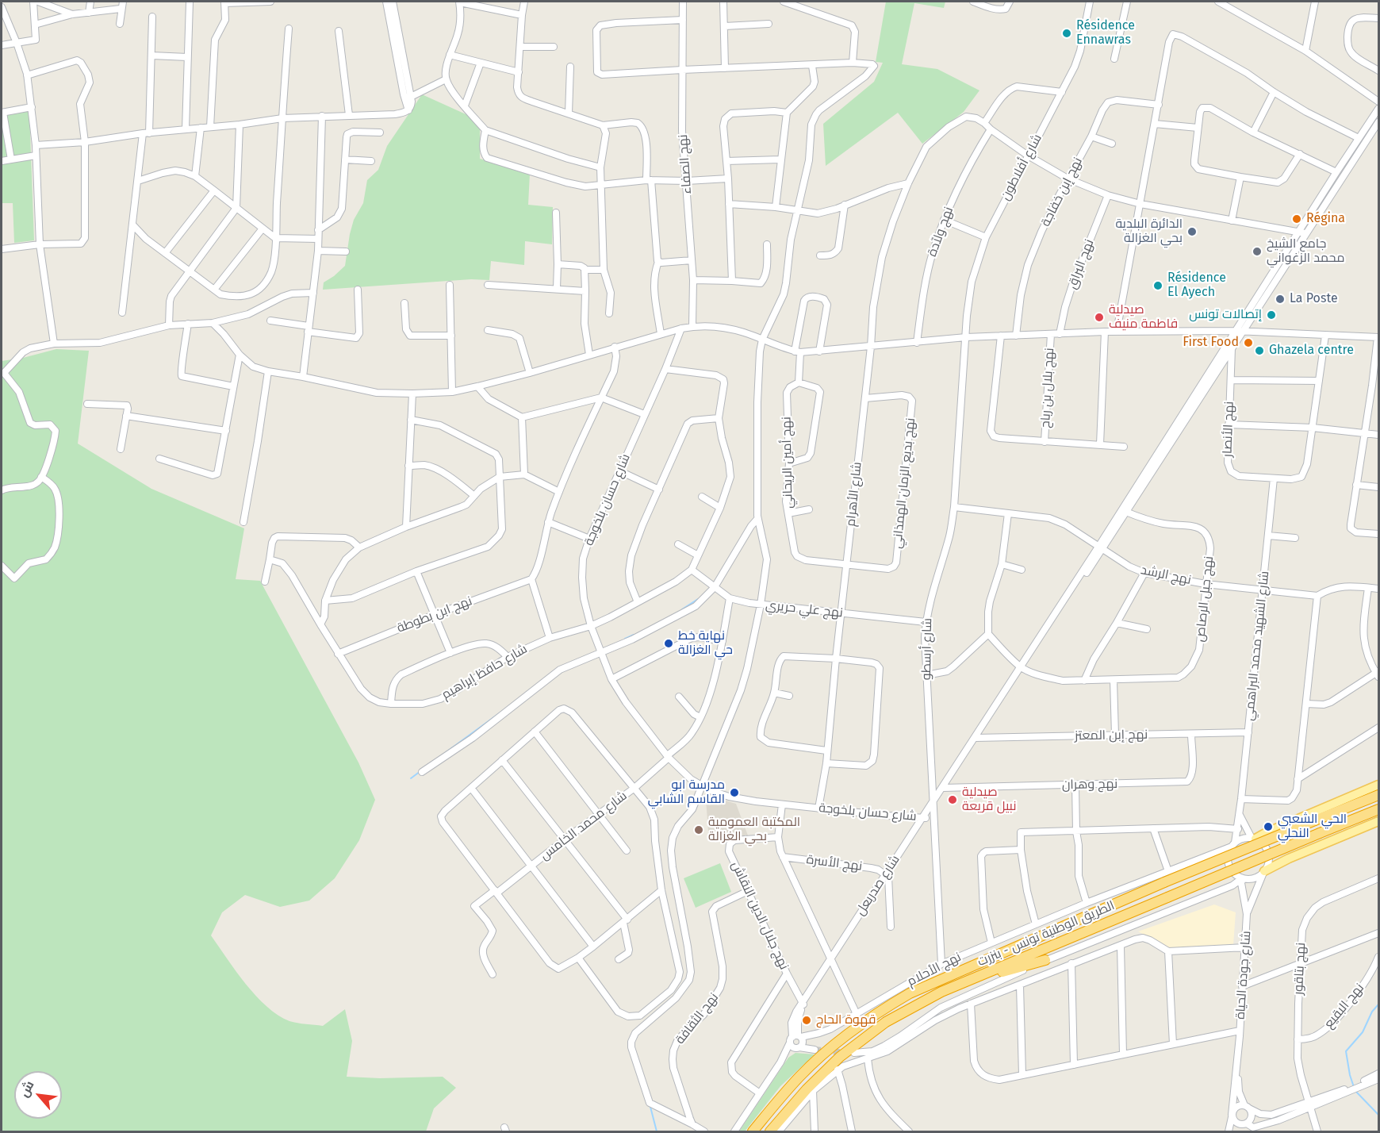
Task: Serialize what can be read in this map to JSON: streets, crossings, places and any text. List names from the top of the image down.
{
  "streets": {
    "highway": ["الطريق الوطنية تونس - بنزرت"],
    "street": [
      "نهج الصفاء",
      "شارع أفلاطون",
      "نهج إبن خفاجة",
      "نهج ولاّدة",
      "نهج البراق",
      "نهج بلال بن رباح",
      "نهج الأنصار",
      "نهج أمين الريحاني",
      "نهج بديع الزمان الهمذاني",
      "شارع الأهرام",
      "شارع حسان بلخوجة",
      "نهج الرشد",
      "نهج جبل الرصاص",
      "نهج علي حريري",
      "نهج ابن بطوطة",
      "شارع الشهيد محمد البراهمي",
      "شارع أرسطو",
      "شارع حافظ إبراهيم",
      "نهج إبن المعتز",
      "نهج وهران",
      "شارع محمد الخامس",
      "نهج الأسرة",
      "شارع صدربعل",
      "نهج جلال الدين النقاش",
      "نهج بتاقور",
      "نهج الأحلام",
      "شارع جودة الحياة",
      "نهج البقيع",
      "نهج الثقافة"
    ]
  },
  "crossings": [
    ["شارع أفلاطون", "شارع أرسطو"],
    ["نهج الأنصار", "شارع الشهيد محمد البراهمي"],
    ["نهج الأنصار", "شارع صدربعل"],
    ["نهج أمين الريحاني", "نهج بديع الزمان الهمذاني"],
    ["نهج أمين الريحاني", "شارع الأهرام"],
    ["نهج بديع الزمان الهمذاني", "شارع الأهرام"],
    ["شارع الأهرام", "شارع حسان بلخوجة"],
    ["شارع الأهرام", "نهج علي حريري"],
    ["شارع حسان بلخوجة", "شارع حافظ إبراهيم"],
    ["شارع حسان بلخوجة", "شارع محمد الخامس"],
    ["شارع حسان بلخوجة", "شارع صدربعل"],
    ["نهج الرشد", "نهج جبل الرصاص"],
    ["نهج الرشد", "شارع الشهيد محمد البراهمي"],
    ["نهج الرشد", "شارع أرسطو"],
    ["نهج الرشد", "شارع صدربعل"],
    ["نهج جبل الرصاص", "شارع صدربعل"],
    ["نهج علي حريري", "شارع أرسطو"],
    ["نهج علي حريري", "شارع حافظ إبراهيم"],
    ["نهج علي حريري", "شارع محمد الخامس"],
    ["نهج ابن بطوطة", "شارع حافظ إبراهيم"],
    ["شارع الشهيد محمد البراهمي", "نهج إبن المعتز"],
    ["شارع الشهيد محمد البراهمي", "نهج الأحلام"],
    ["شارع الشهيد محمد البراهمي", "شارع جودة الحياة"],
    ["شارع أرسطو", "شارع صدربعل"],
    ["شارع أرسطو", "نهج الأحلام"],
    ["نهج إبن المعتز", "نهج وهران"],
    ["نهج إبن المعتز", "شارع صدربعل"],
    ["نهج وهران", "شارع صدربعل"],
    ["نهج الأسرة", "شارع صدربعل"],
    ["شارع صدربعل", "نهج جلال الدين النقاش"],
    ["شارع صدربعل", "نهج الأحلام"],
    ["نهج جلال الدين النقاش", "نهج الثقافة"],
    ["نهج بتاقور", "نهج البقيع"],
    ["نهج الأحلام", "شارع جودة الحياة"]
  ],
  "places": [
    "Résidence Ennawras",
    "Régina",
    "الدائرة البلدية بحي الغزالة",
    "جامع الشيخ محمد الزغواني",
    "Résidence El Ayech",
    "La Poste",
    "إتصالات تونس",
    "صيدلية فاطمة منيف",
    "First Food",
    "Ghazela centre",
    "نهاية خط حي الغزالة",
    "مدرسة ابو القاسم الشابي",
    "صيدلية نبيل قريعة",
    "الحي الشعبي النحلي",
    "المكتبة العمومية بحي الغزالة",
    "قهوة الحاج"
  ],
  "north": "top left"
}
